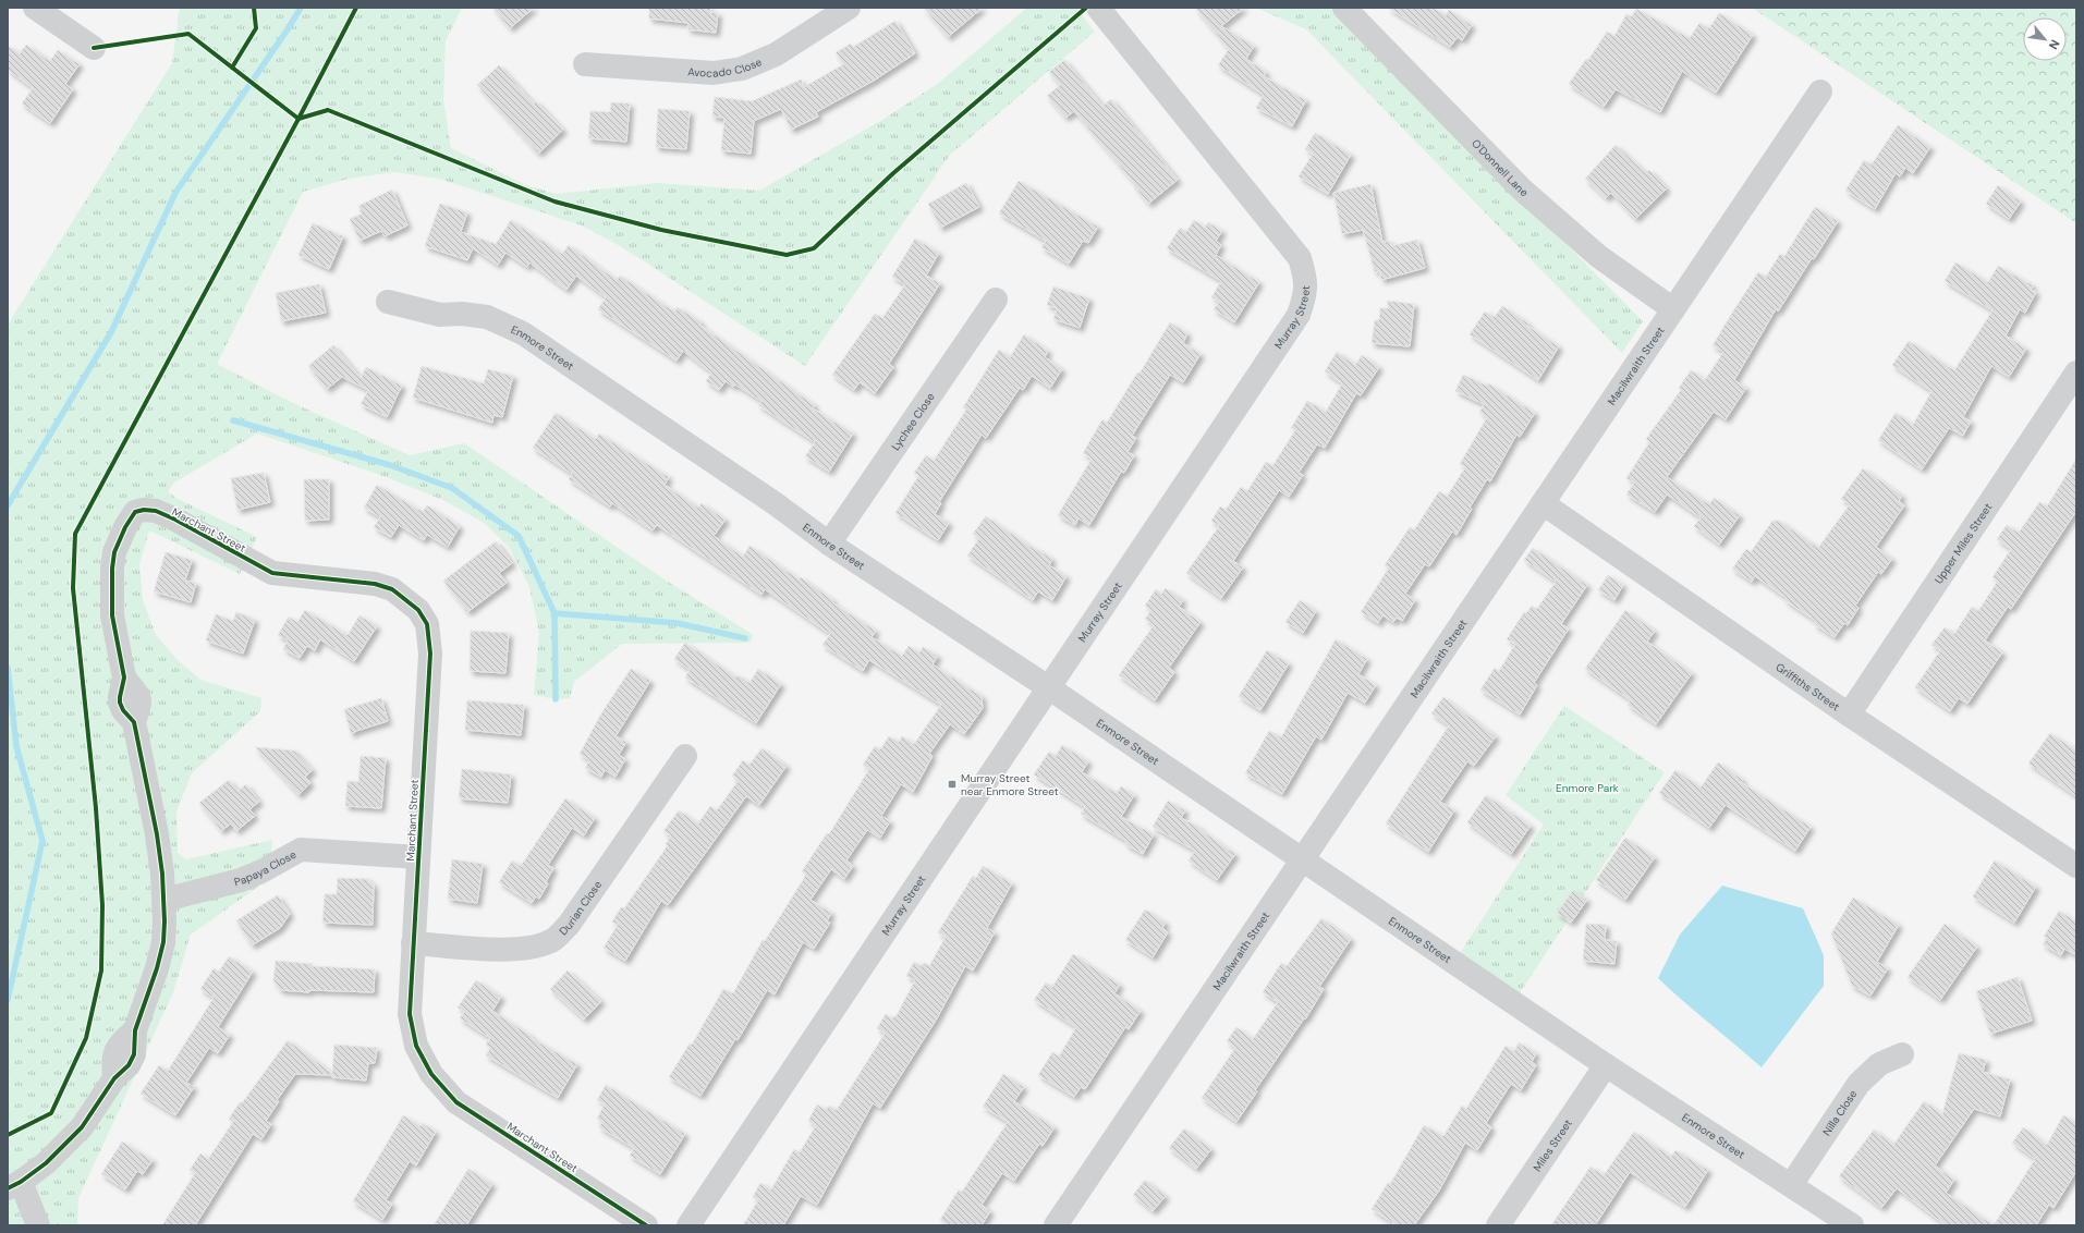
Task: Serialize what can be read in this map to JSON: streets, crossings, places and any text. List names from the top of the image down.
{
  "streets": {
    "street": [
      "Avocado Close",
      "O'Donnell Lane",
      "Murray Street",
      "Enmore Street",
      "Macilwraith Street",
      "Lychee Close",
      "Marchant Street",
      "Upper Miles Street",
      "Griffiths Street",
      "Papaya Close",
      "Durian Close",
      "Nilla Close",
      "Miles Street"
    ]
  },
  "crossings": [
    ["O'Donnell Lane", "Macilwraith Street"],
    ["Murray Street", "Enmore Street"],
    ["Enmore Street", "Macilwraith Street"],
    ["Enmore Street", "Lychee Close"],
    ["Enmore Street", "Nilla Close"],
    ["Enmore Street", "Miles Street"],
    ["Macilwraith Street", "Griffiths Street"],
    ["Marchant Street", "Papaya Close"],
    ["Marchant Street", "Durian Close"],
    ["Upper Miles Street", "Griffiths Street"]
  ],
  "parks": ["Enmore Park"],
  "places": {
    "transit": ["Murray Street near Enmore Street"]
  },
  "north": "bottom right"
}
